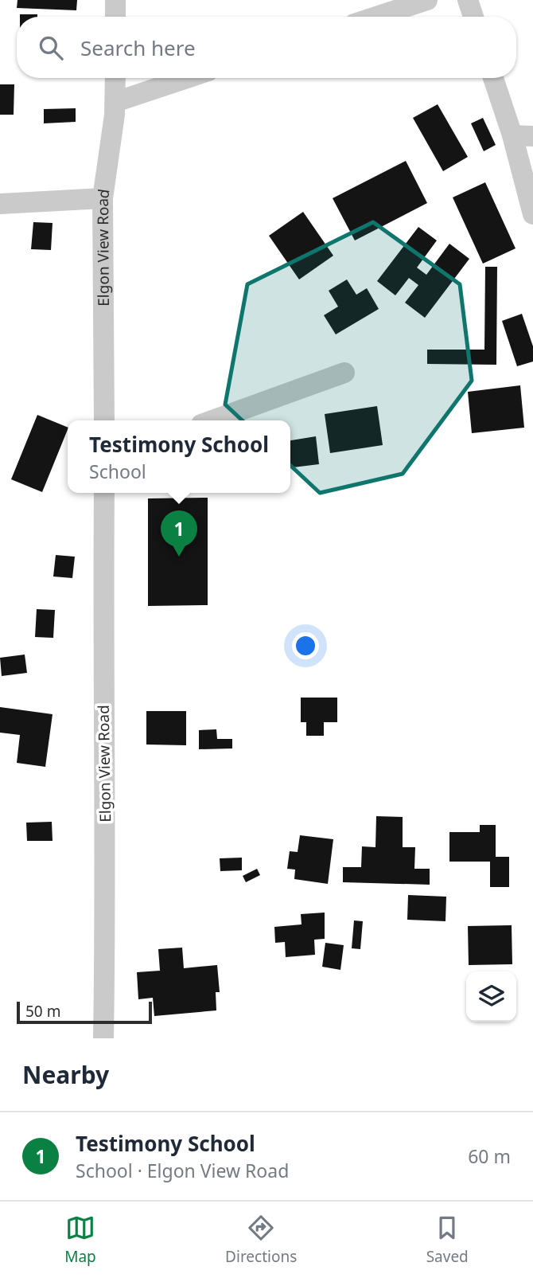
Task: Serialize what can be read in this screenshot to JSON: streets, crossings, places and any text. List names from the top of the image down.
{
  "streets": {
    "street": ["Elgon View Road"]
  },
  "scale_bar": "50 m",
  "page": {
    "search": "Search here",
    "popup": ["Testimony School", "School"],
    "pins": "1",
    "scale": "50 m",
    "heading": "Nearby",
    "list": [
      {
        "mark": "1",
        "name": "Testimony School",
        "note": "School · Elgon View Road",
        "value": "60 m"
      }
    ],
    "nav": ["Map", "Directions", "Saved"]
  }
}
